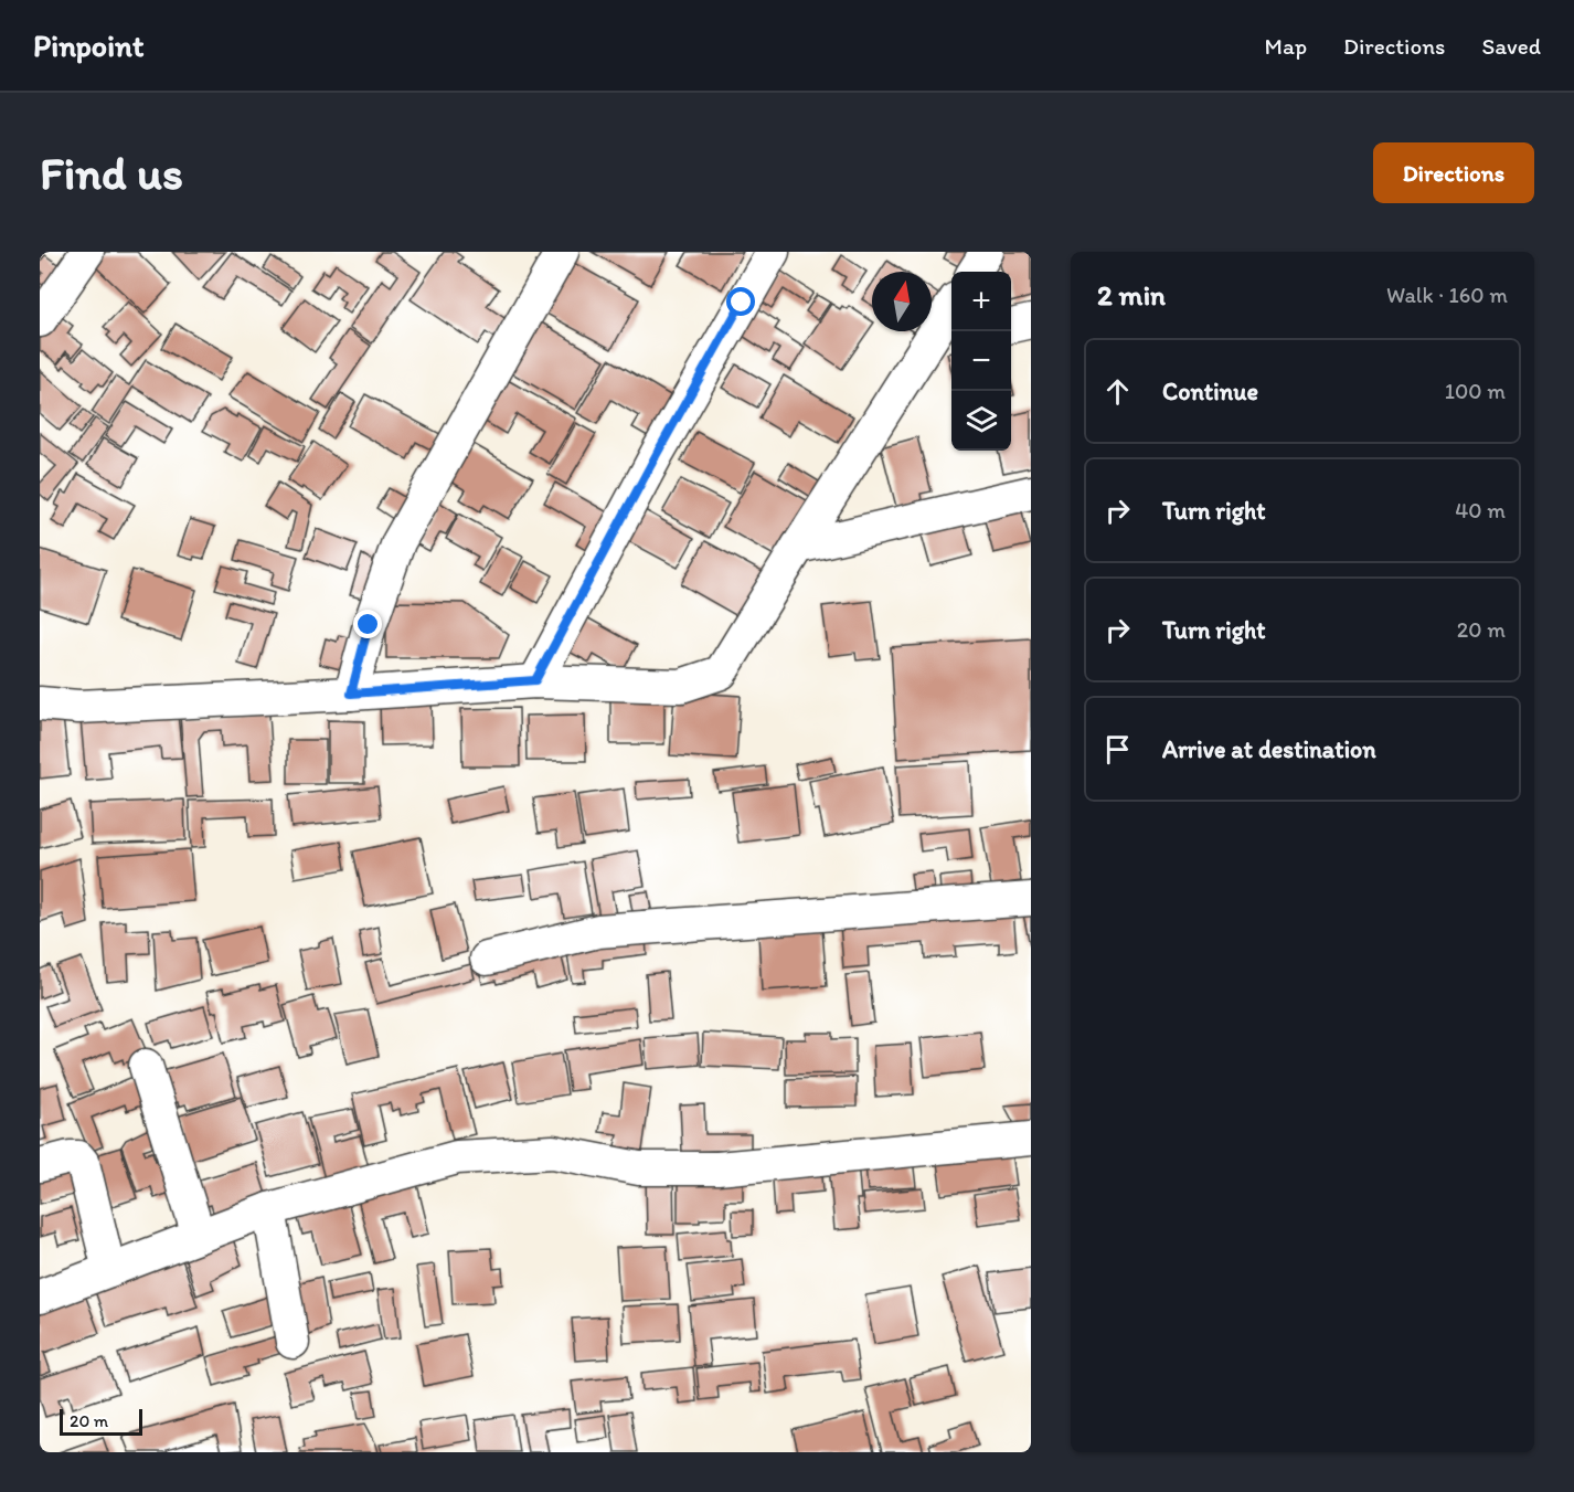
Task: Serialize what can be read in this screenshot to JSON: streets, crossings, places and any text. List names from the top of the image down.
{
  "scale_bar": "20 m",
  "north": "top",
  "page": {
    "header": "Pinpoint",
    "nav": ["Map", "Directions", "Saved"],
    "buttons": "Directions",
    "title": "Find us",
    "heading": ["2 min", "Walk · 160 m"],
    "map_buttons": ["+", "−"],
    "list": [
      ["Continue", "100 m"],
      ["Turn right", "40 m"],
      ["Turn right", "20 m"],
      "Arrive at destination"
    ],
    "scale": "20 m"
  }
}
